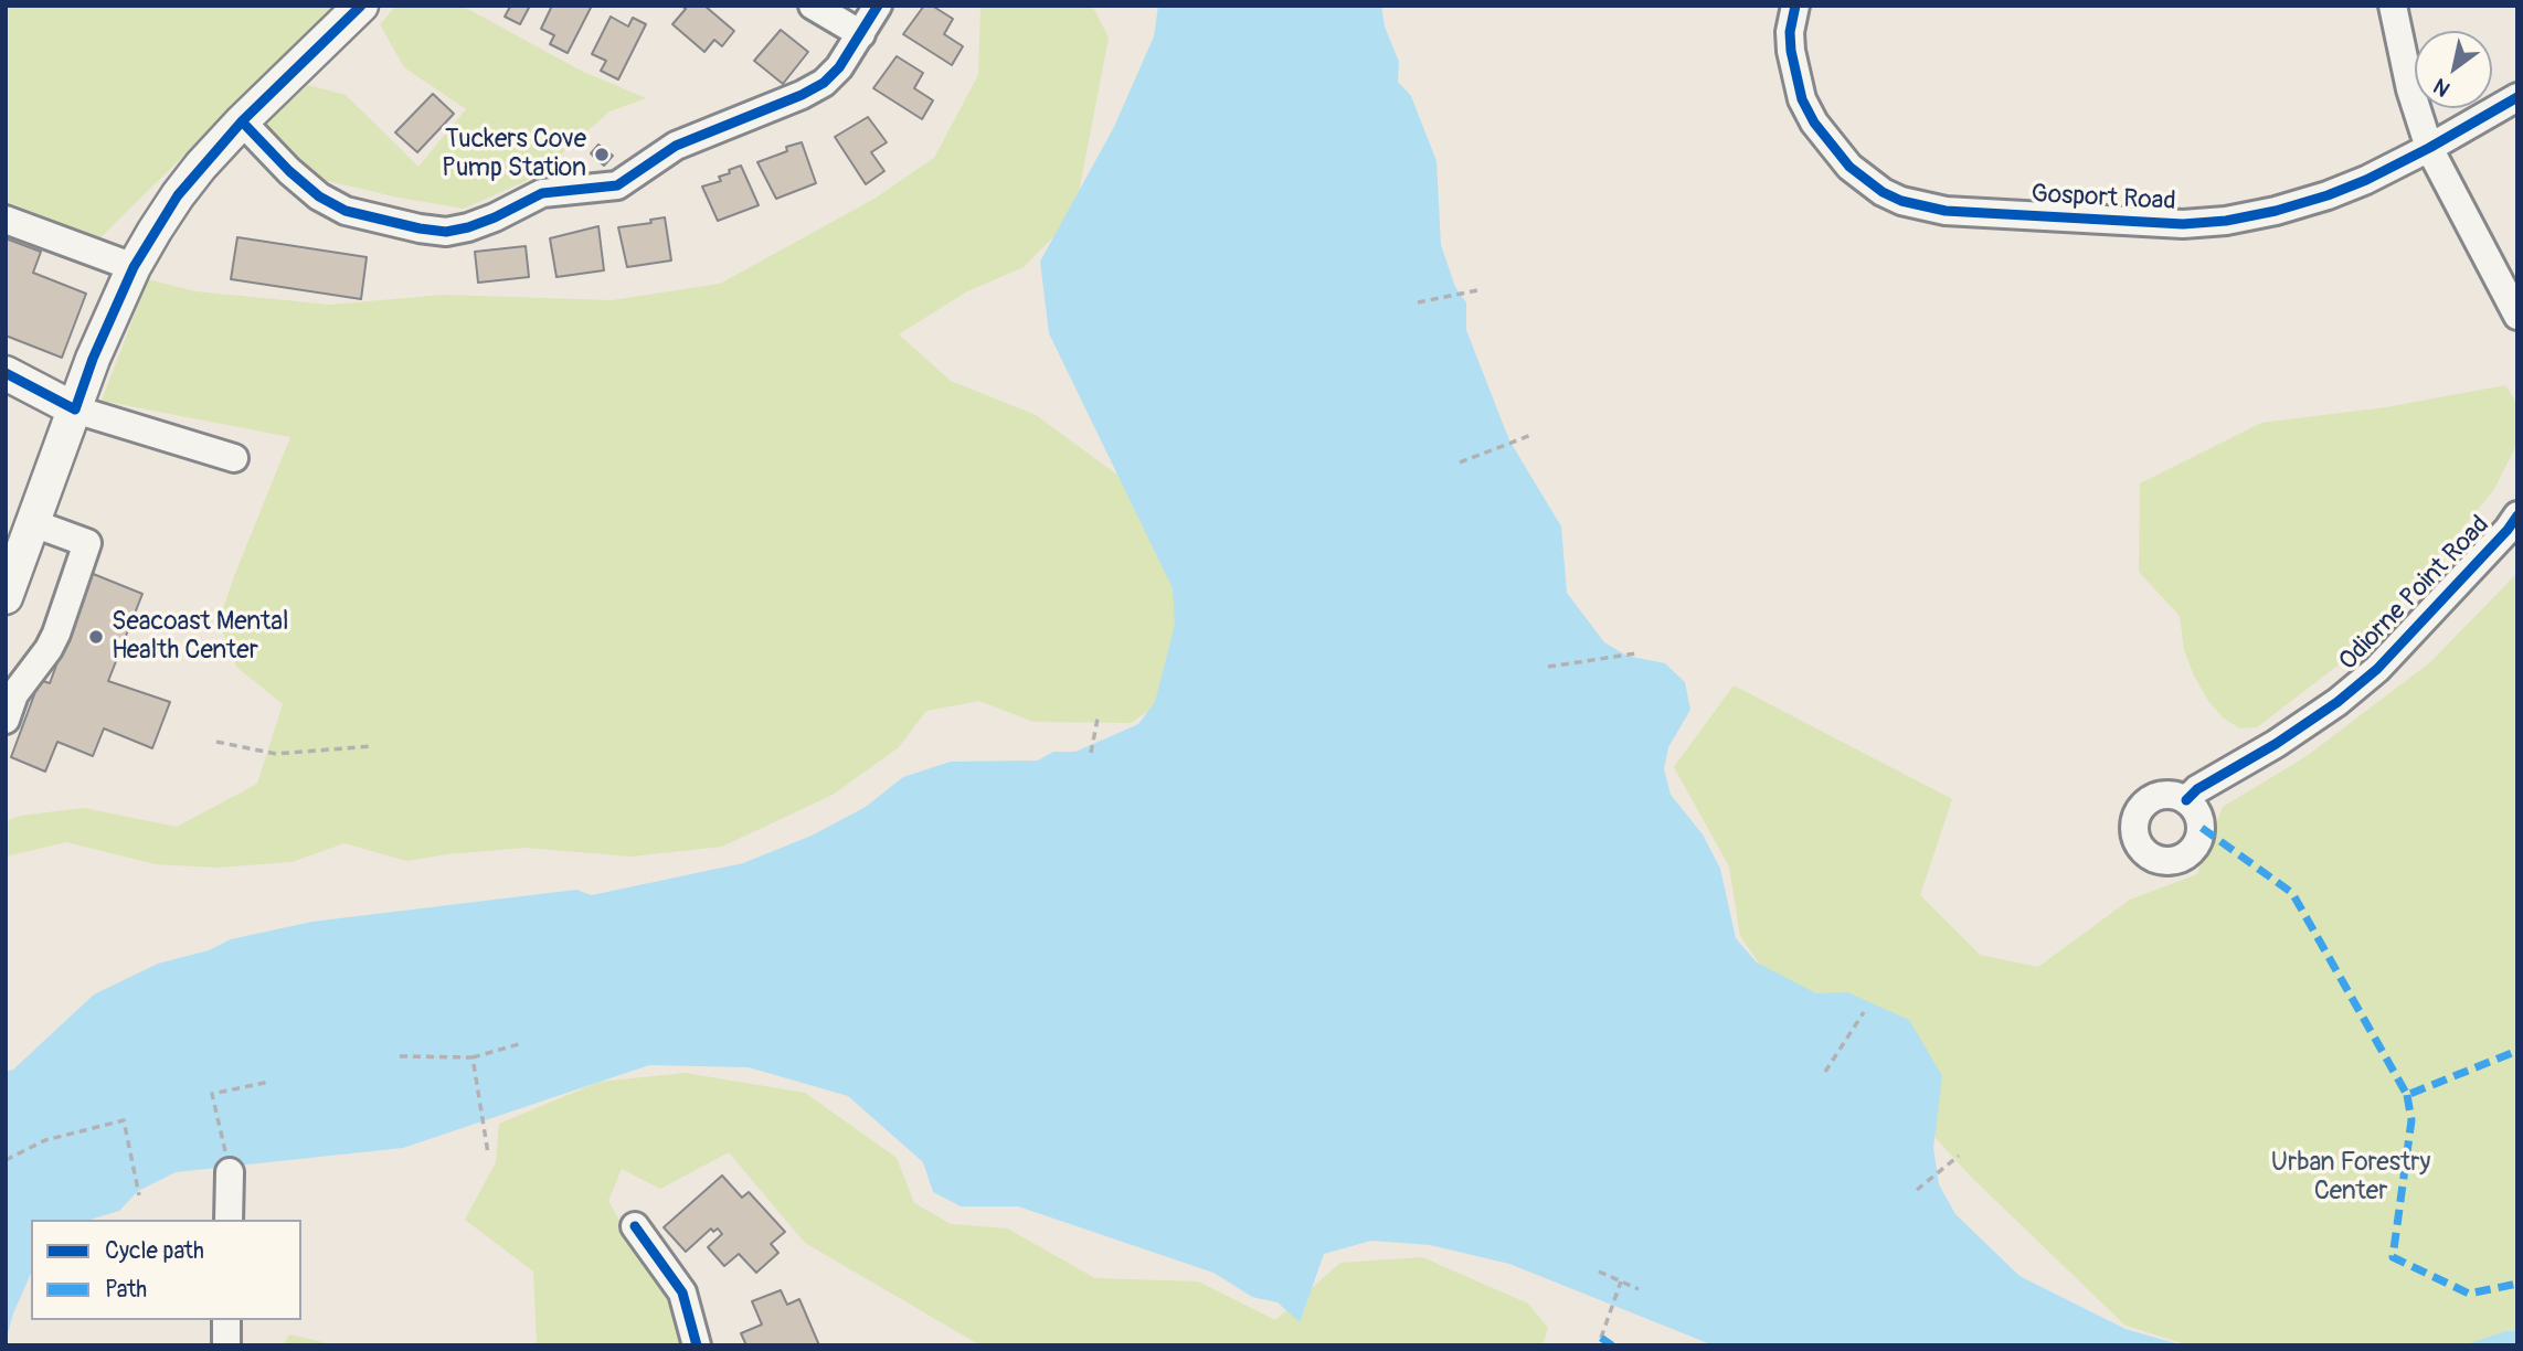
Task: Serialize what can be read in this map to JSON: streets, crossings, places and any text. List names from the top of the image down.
{
  "streets": {
    "street": ["Gosport Road", "Odiorne Point Road"]
  },
  "parks": ["Urban Forestry Center"],
  "places": ["Tuckers Cove Pump Station", "Seacoast Mental Health Center"],
  "legend": ["Cycle path", "Path"],
  "north": "bottom left"
}
